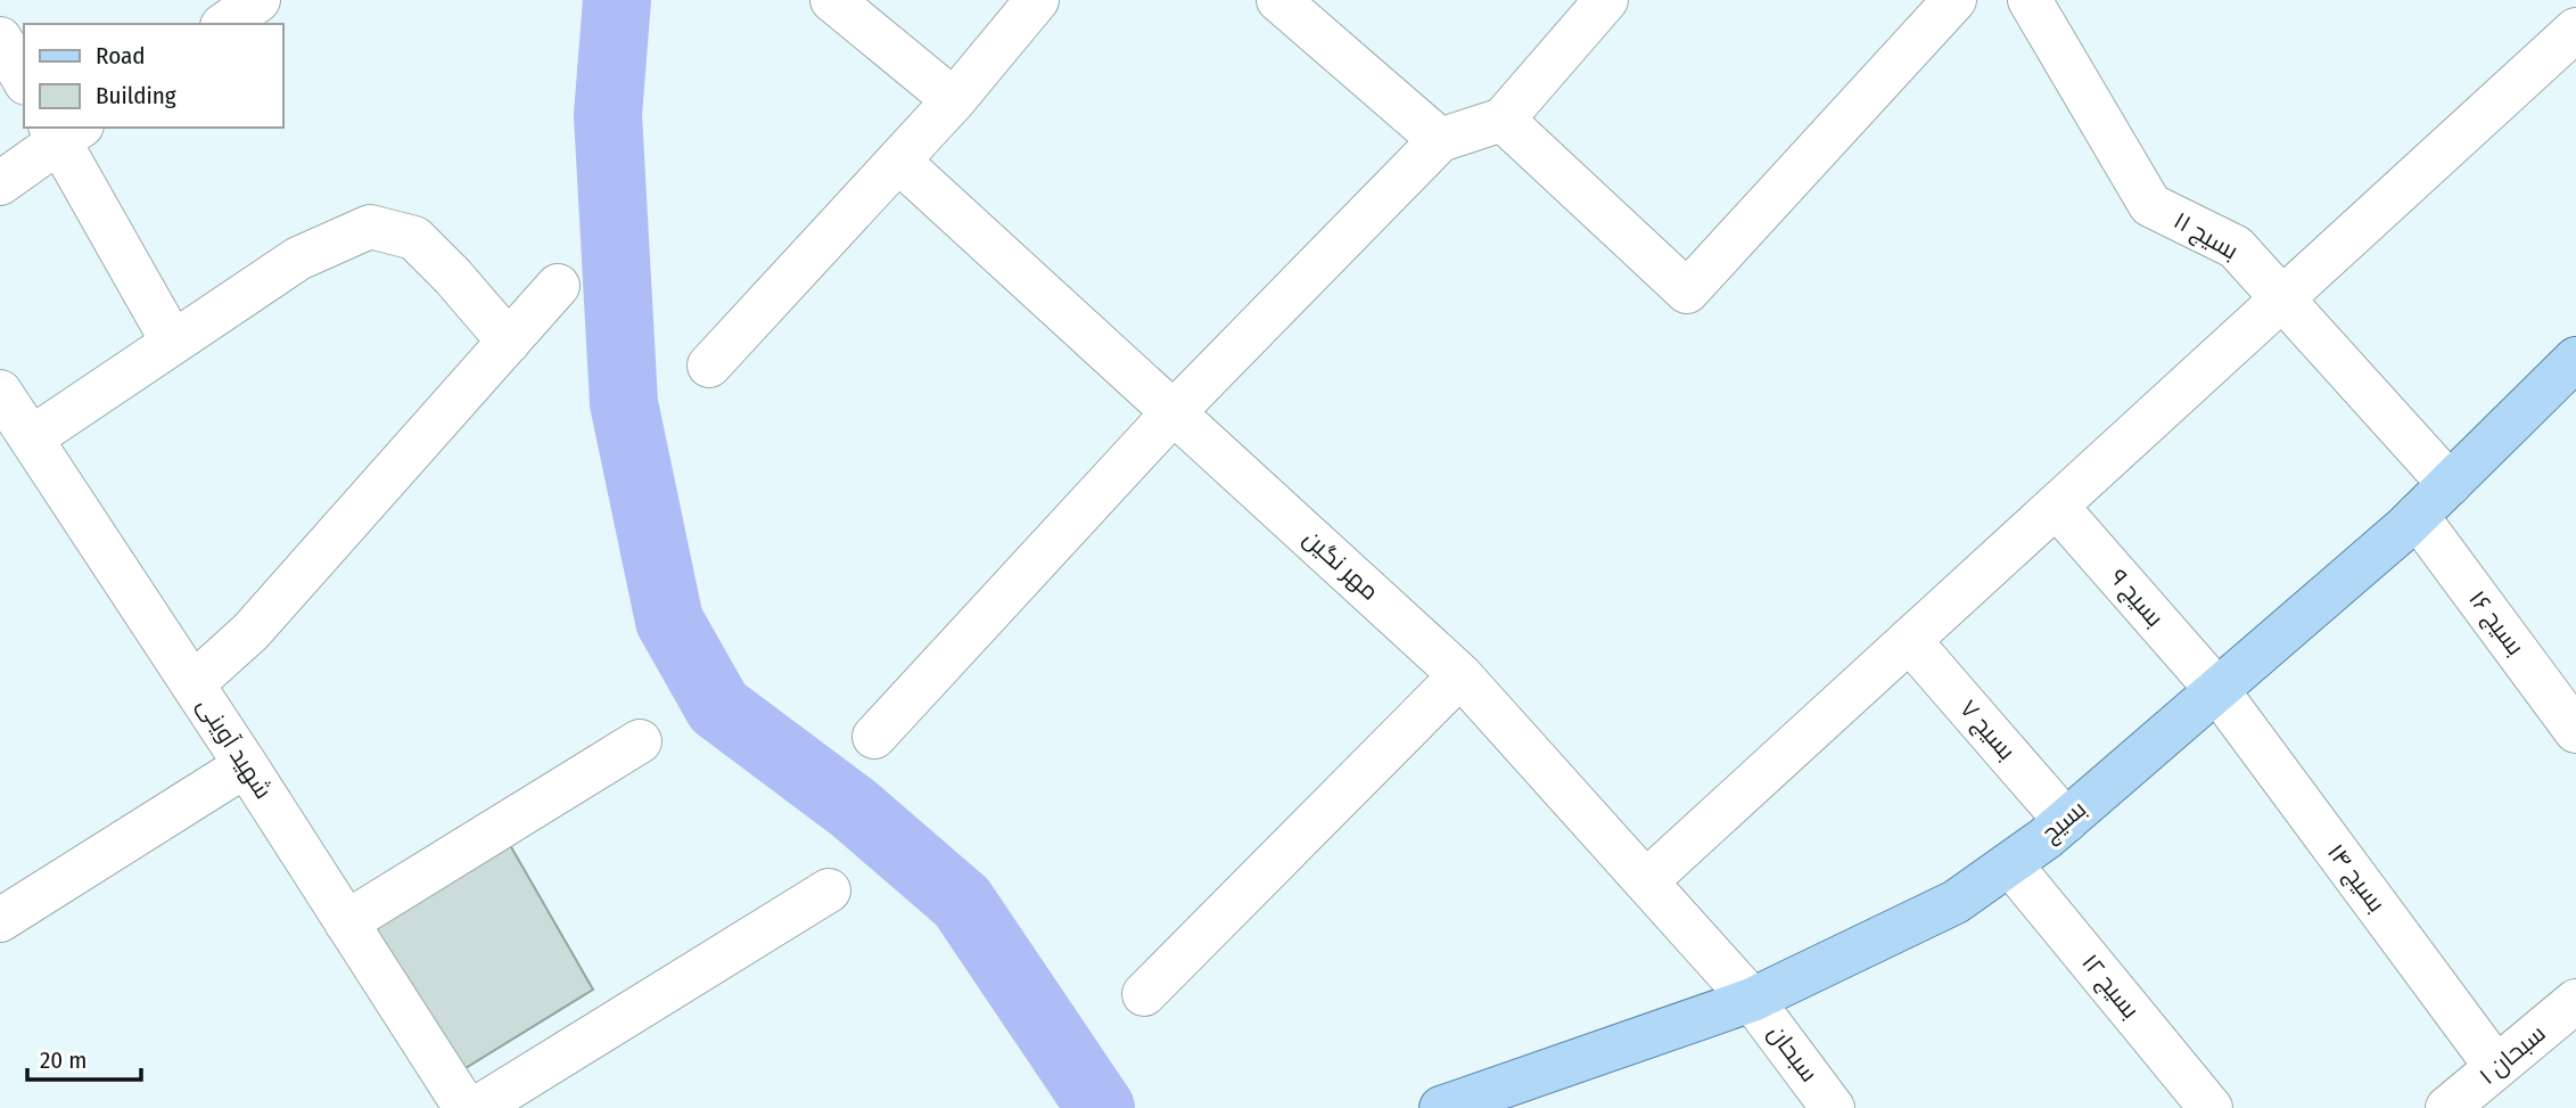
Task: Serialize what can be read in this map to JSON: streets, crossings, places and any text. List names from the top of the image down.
{
  "streets": {
    "main road": ["بسیج"],
    "street": [
      "بسیج ۱۱",
      "مهر نگین",
      "بسیج ۹",
      "بسیج ۱۶",
      "بسیج ۷",
      "شهید آوینی",
      "بسیج ۱۴",
      "بسیج ۱۲",
      "سبحان",
      "سبحان ۱"
    ]
  },
  "crossings": [
    ["بسیج ۱۱", "بسیج"],
    ["مهر نگین", "بسیج"],
    ["مهر نگین", "سبحان"],
    ["بسیج ۹", "بسیج"],
    ["بسیج ۹", "بسیج ۱۴"],
    ["بسیج ۱۶", "بسیج"],
    ["بسیج ۷", "بسیج"],
    ["بسیج", "بسیج ۱۴"],
    ["بسیج", "بسیج ۱۲"],
    ["بسیج", "سبحان"],
    ["بسیج ۱۴", "سبحان ۱"]
  ],
  "legend": ["Road", "Building"],
  "scale_bar": "20 m"
}
